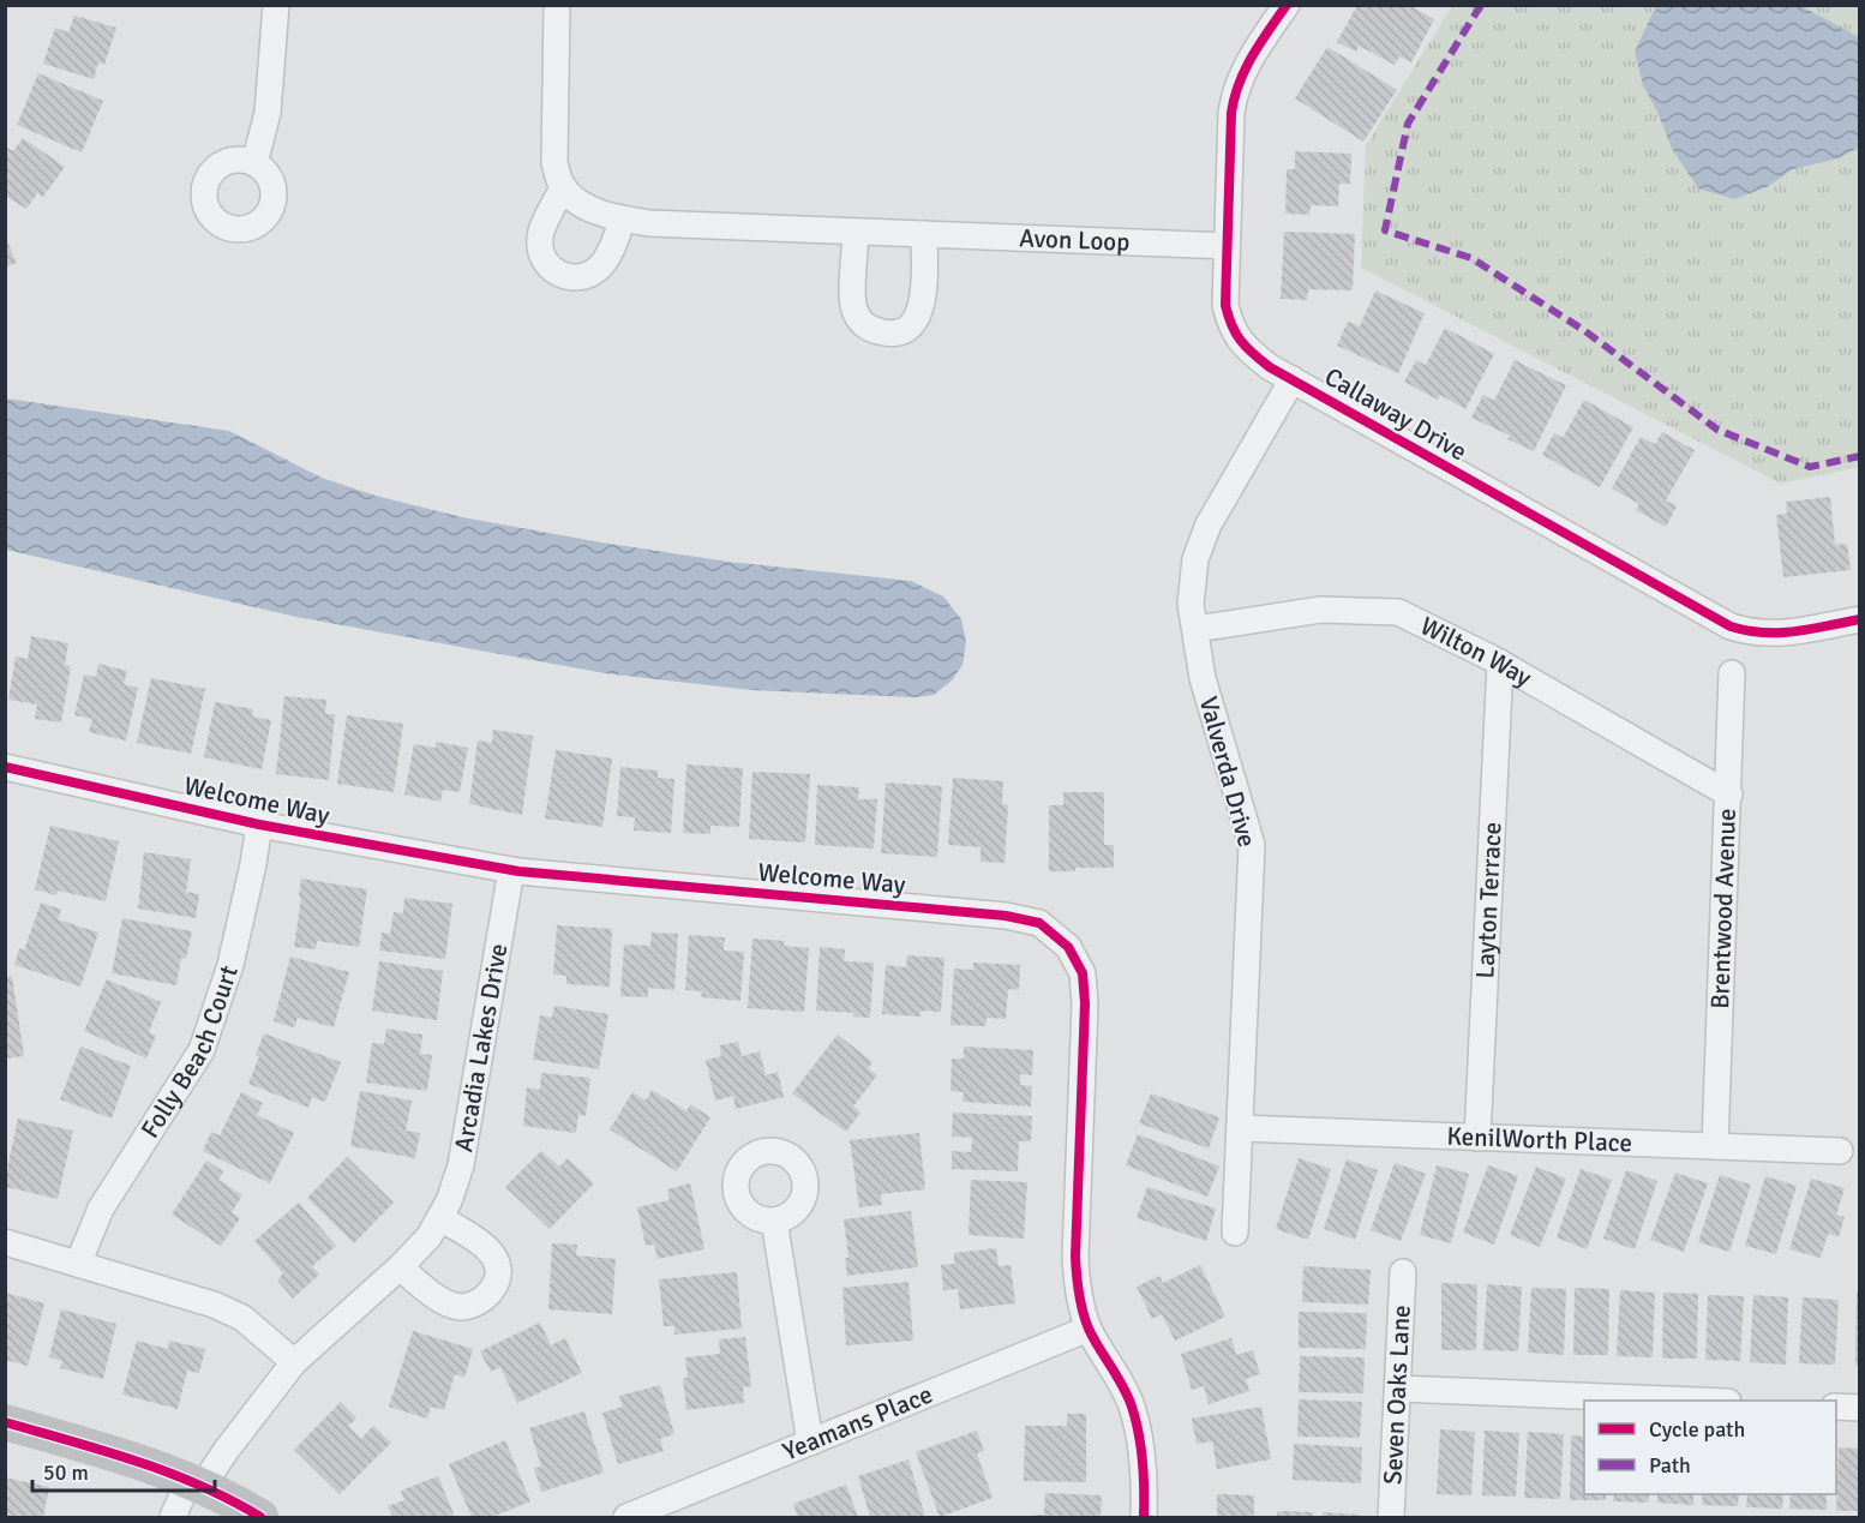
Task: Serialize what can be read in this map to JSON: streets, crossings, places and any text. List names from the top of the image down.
{
  "streets": {
    "street": [
      "Avon Loop",
      "Callaway Drive",
      "Wilton Way",
      "Valverda Drive",
      "Welcome Way",
      "Layton Terrace",
      "Brentwood Avenue",
      "Arcadia Lakes Drive",
      "Folly Beach Court",
      "KenilWorth Place",
      "Seven Oaks Lane",
      "Yeamans Place"
    ]
  },
  "crossings": [
    ["Avon Loop", "Callaway Drive"],
    ["Callaway Drive", "Valverda Drive"],
    ["Wilton Way", "Valverda Drive"],
    ["Wilton Way", "Layton Terrace"],
    ["Wilton Way", "Brentwood Avenue"],
    ["Valverda Drive", "KenilWorth Place"],
    ["Welcome Way", "Arcadia Lakes Drive"],
    ["Welcome Way", "Folly Beach Court"],
    ["Welcome Way", "Yeamans Place"],
    ["Layton Terrace", "KenilWorth Place"],
    ["Brentwood Avenue", "KenilWorth Place"]
  ],
  "legend": ["Cycle path", "Path"],
  "scale_bar": "50 m"
}
